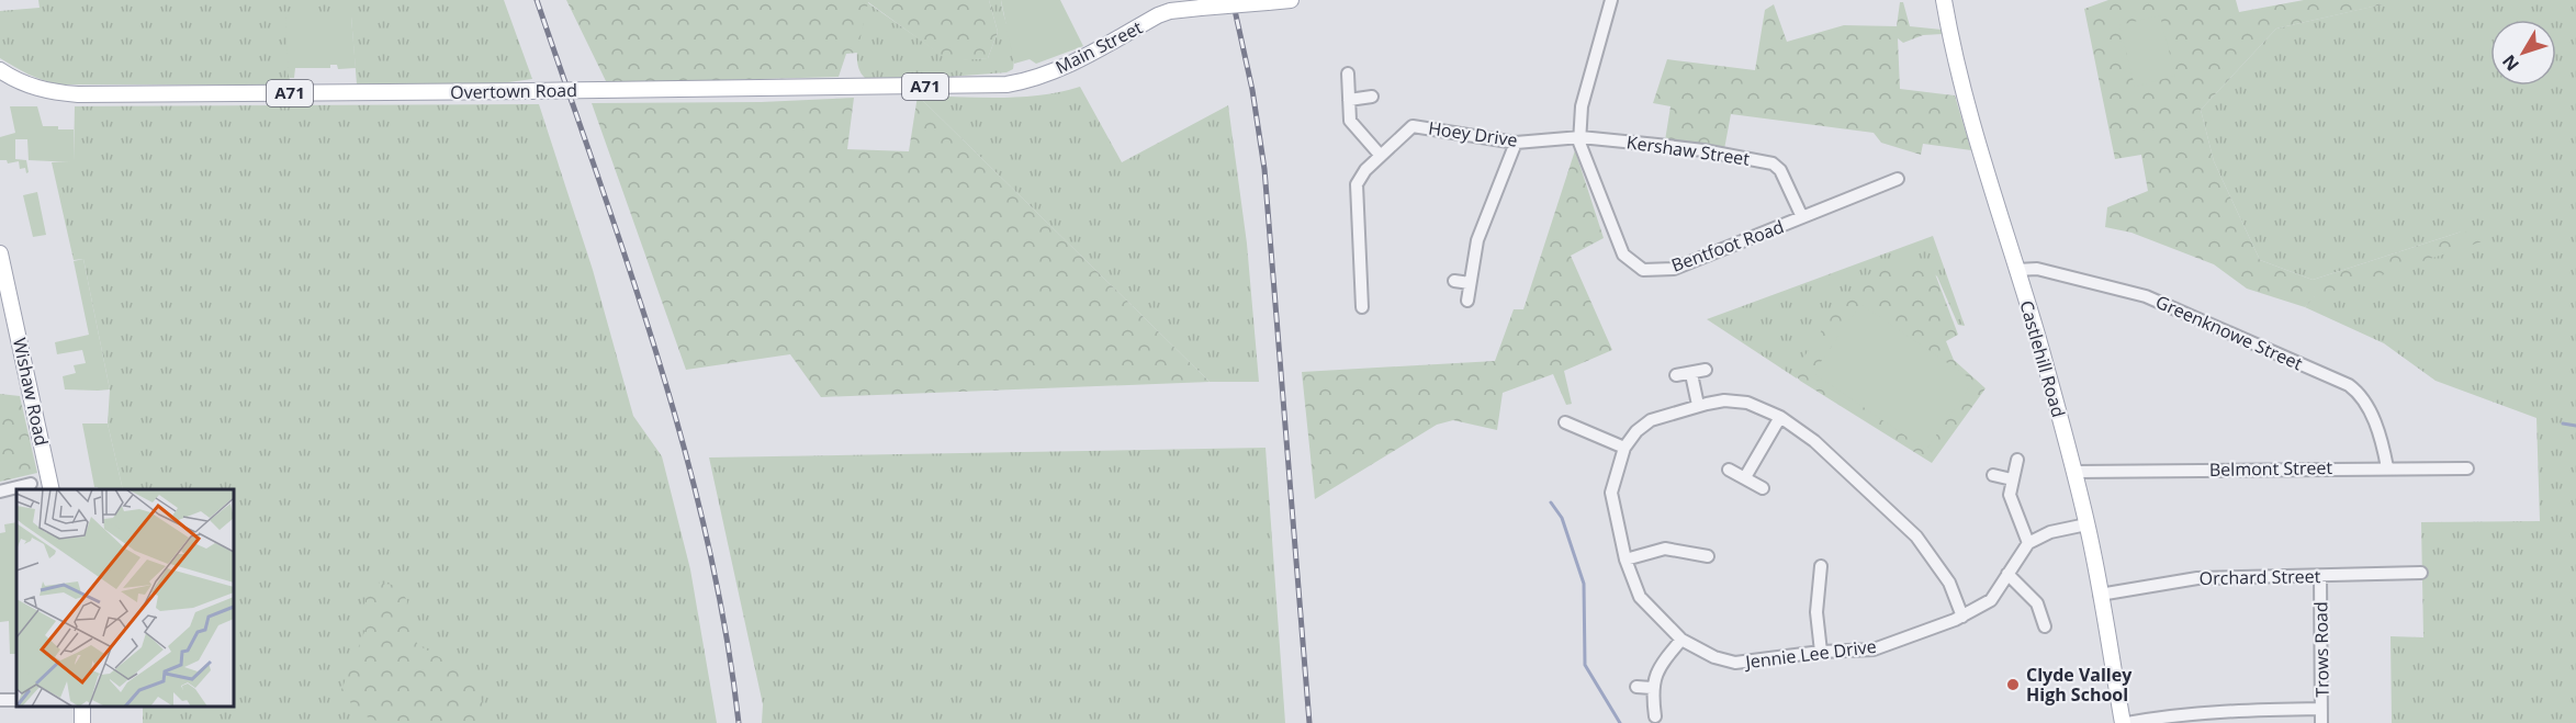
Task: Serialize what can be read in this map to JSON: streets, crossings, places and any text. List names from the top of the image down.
{
  "streets": {
    "main road": [
      "Main Street",
      "A71",
      "Overtown Road",
      "Castlehill Road",
      "Wishaw Road"
    ],
    "street": [
      "Hoey Drive",
      "Kershaw Street",
      "Bentfoot Road",
      "Greenknowe Street",
      "Belmont Street",
      "Orchard Street",
      "Trows Road",
      "Jennie Lee Drive"
    ]
  },
  "crossings": [
    ["Main Street", "Overtown Road"],
    ["Hoey Drive", "Kershaw Street"],
    ["Hoey Drive", "Bentfoot Road"],
    ["Kershaw Street", "Bentfoot Road"],
    ["Greenknowe Street", "Castlehill Road"],
    ["Greenknowe Street", "Belmont Street"],
    ["Castlehill Road", "Belmont Street"],
    ["Castlehill Road", "Orchard Street"],
    ["Orchard Street", "Trows Road"]
  ],
  "places": ["Clyde Valley High School"],
  "north": "bottom left"
}
